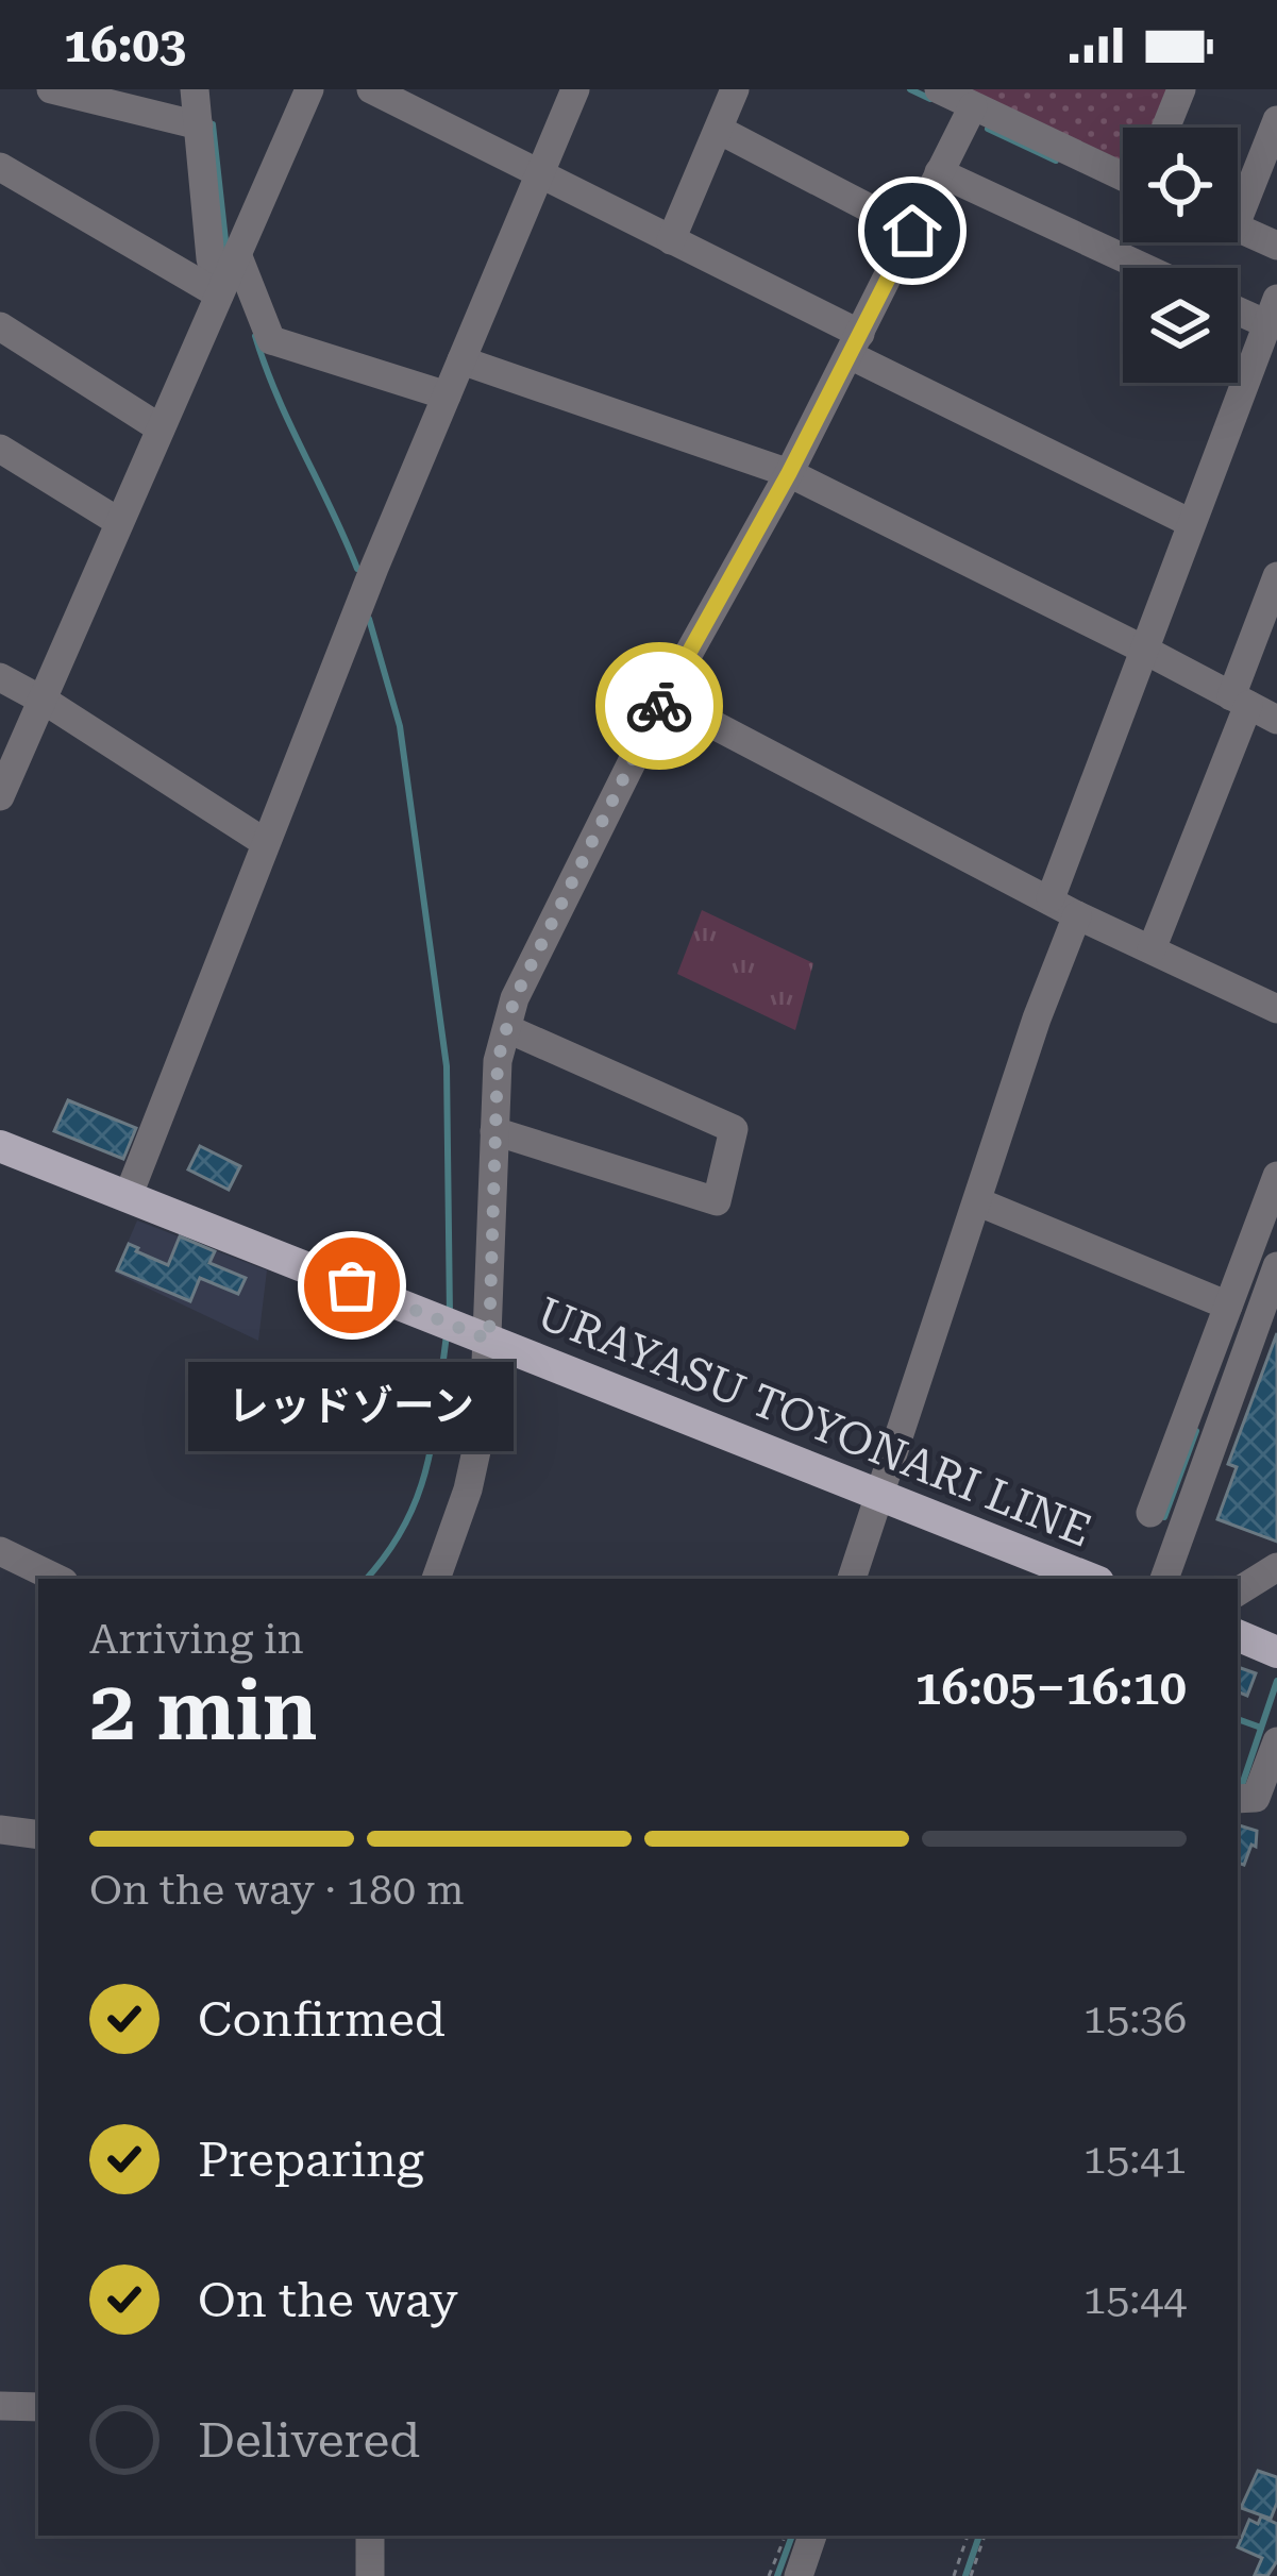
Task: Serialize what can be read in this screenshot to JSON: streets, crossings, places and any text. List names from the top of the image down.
{
  "streets": {
    "main road": ["URAYASU TOYONARI LINE"]
  },
  "places": ["レッドゾーン"],
  "page": {
    "status": "16:03",
    "bubble": "レッドゾーン",
    "heading": ["2 min", "Arriving in", "16:05–16:10"],
    "bar": "On the way · 180 m",
    "list": [
      ["Confirmed", "15:36"],
      ["Preparing", "15:41"],
      ["On the way", "15:44"],
      "Delivered"
    ]
  }
}
